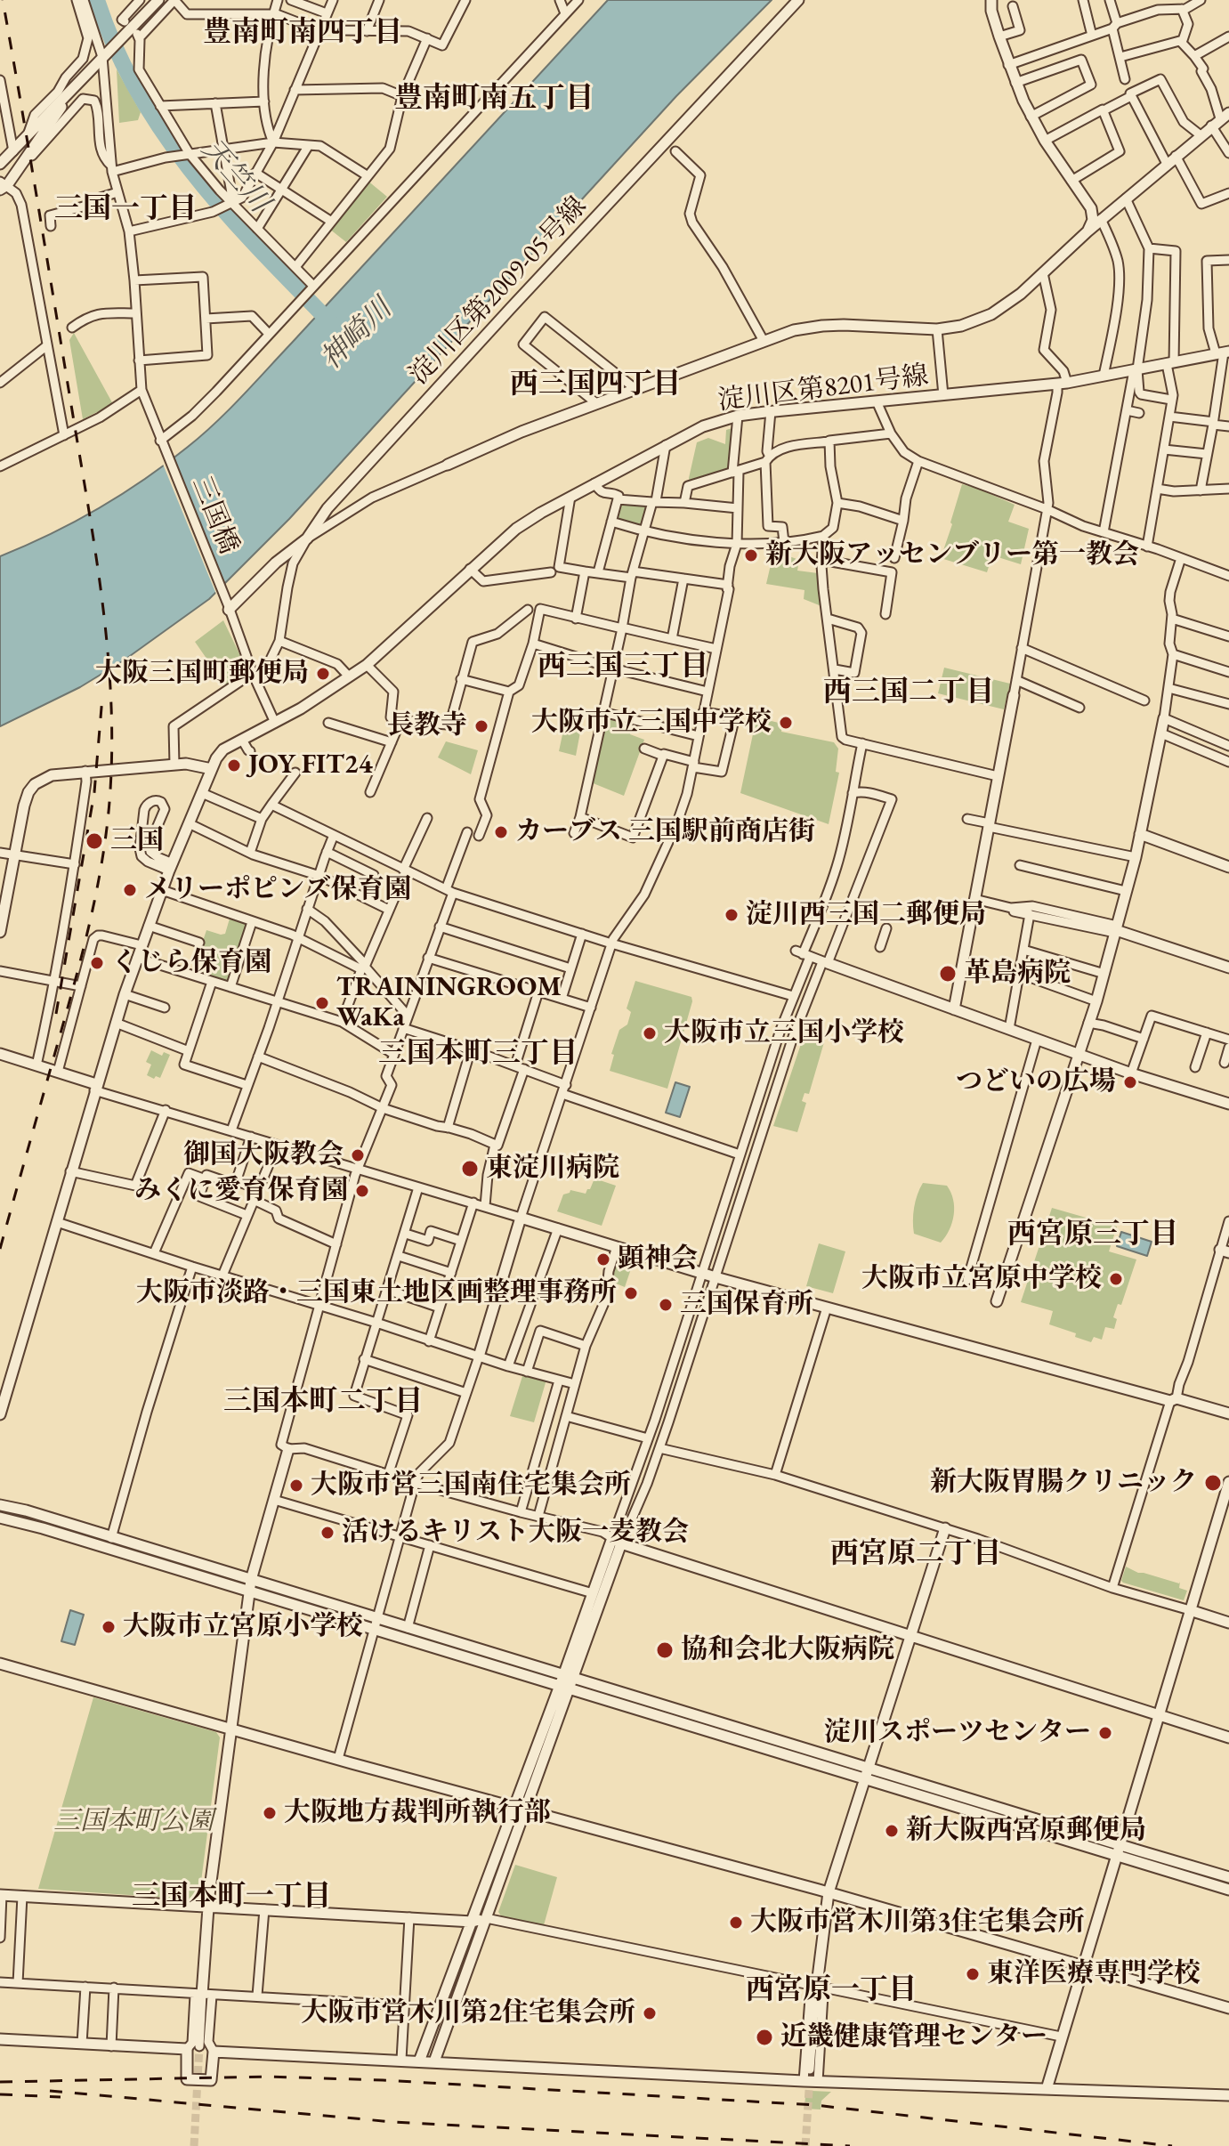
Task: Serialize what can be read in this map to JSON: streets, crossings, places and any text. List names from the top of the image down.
{
  "streets": {
    "street": ["淀川区第2009-05号線", "淀川区第8201号線", "三国橋"]
  },
  "crossings": [
    ["淀川区第2009-05号線", "三国橋"],
    ["淀川区第8201号線", "三国橋"]
  ],
  "districts": [
    "豊南町南四丁目",
    "豊南町南五丁目",
    "三国一丁目",
    "西三国四丁目",
    "西三国三丁目",
    "西三国二丁目",
    "三国本町三丁目",
    "西宮原三丁目",
    "三国本町二丁目",
    "西宮原二丁目",
    "三国本町一丁目",
    "西宮原一丁目"
  ],
  "water": ["天竺川", "神崎川"],
  "parks": ["三国本町公園"],
  "places": [
    "新大阪アッセンブリー第一教会",
    "大阪三国町郵便局",
    "大阪市立三国中学校",
    "長教寺",
    "JOY FIT24",
    "カーブス 三国駅前商店街",
    "三国",
    "メリーポピンズ保育園",
    "淀川西三国二郵便局",
    "くじら保育園",
    "革島病院",
    "TRAININGROOM WaKa",
    "大阪市立三国小学校",
    "つどいの広場",
    "御国大阪教会",
    "東淀川病院",
    "みくに愛育保育園",
    "顕神会",
    "大阪市立宮原中学校",
    "大阪市淡路・三国東土地区画整理事務所",
    "三国保育所",
    "新大阪胃腸クリニック",
    "大阪市営三国南住宅集会所",
    "活けるキリスト大阪一麦教会",
    "大阪市立宮原小学校",
    "協和会北大阪病院",
    "淀川スポーツセンター",
    "大阪地方裁判所執行部",
    "新大阪西宮原郵便局",
    "大阪市営木川第3住宅集会所",
    "東洋医療専門学校",
    "大阪市営木川第2住宅集会所",
    "近畿健康管理センター"
  ]
}
